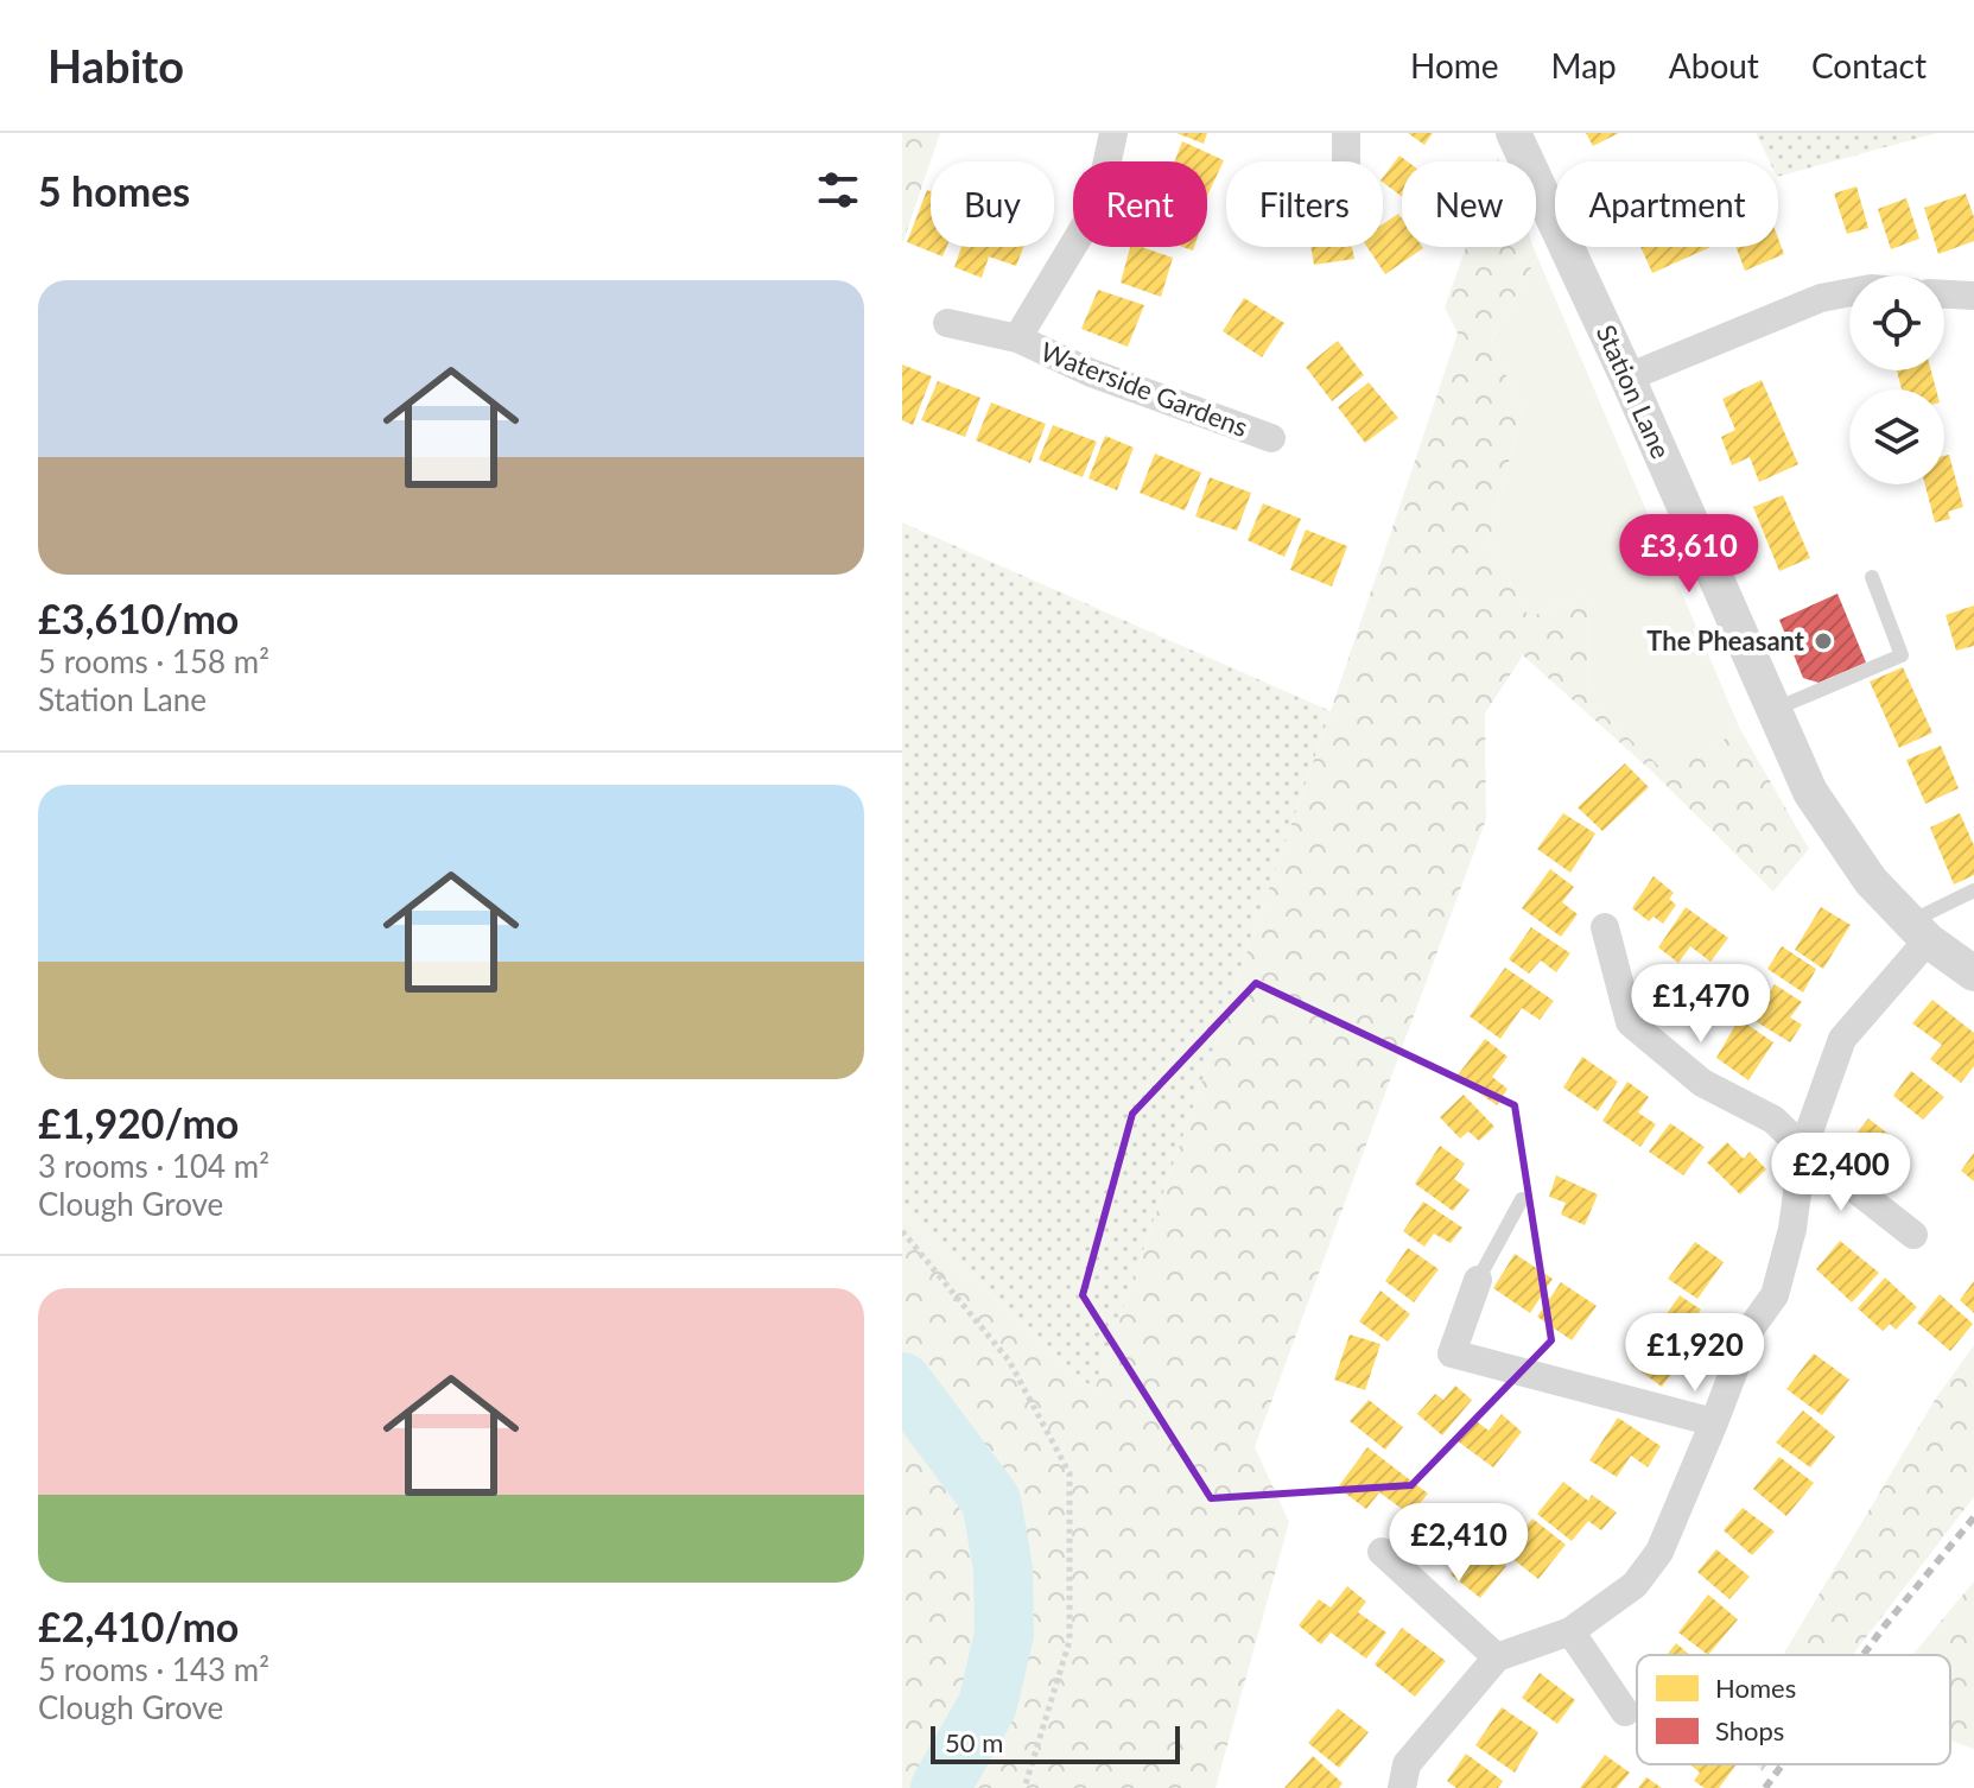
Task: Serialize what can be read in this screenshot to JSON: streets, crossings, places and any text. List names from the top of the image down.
{
  "streets": {
    "street": ["Waterside Gardens", "Station Lane"]
  },
  "places": ["The Pheasant"],
  "legend": ["Homes", "Shops"],
  "scale_bar": "50 m",
  "page": {
    "header": "Habito",
    "nav": [
      "Home",
      "Map",
      "About",
      "Contact"
    ],
    "heading": "5 homes",
    "chip": [
      "Buy",
      "Rent",
      "Filters",
      "New",
      "Apartment"
    ],
    "list": [
      {
        "name": "£3,610/mo",
        "note": "5 rooms · 158 m² · Station Lane"
      },
      {
        "name": "£1,920/mo",
        "note": "3 rooms · 104 m² · Clough Grove"
      },
      {
        "name": "£2,410/mo",
        "note": "5 rooms · 143 m² · Clough Grove"
      }
    ],
    "price": [
      "£3,610",
      "£1,470",
      "£2,400",
      "£1,920",
      "£2,410"
    ],
    "scale": "50 m"
  }
}
